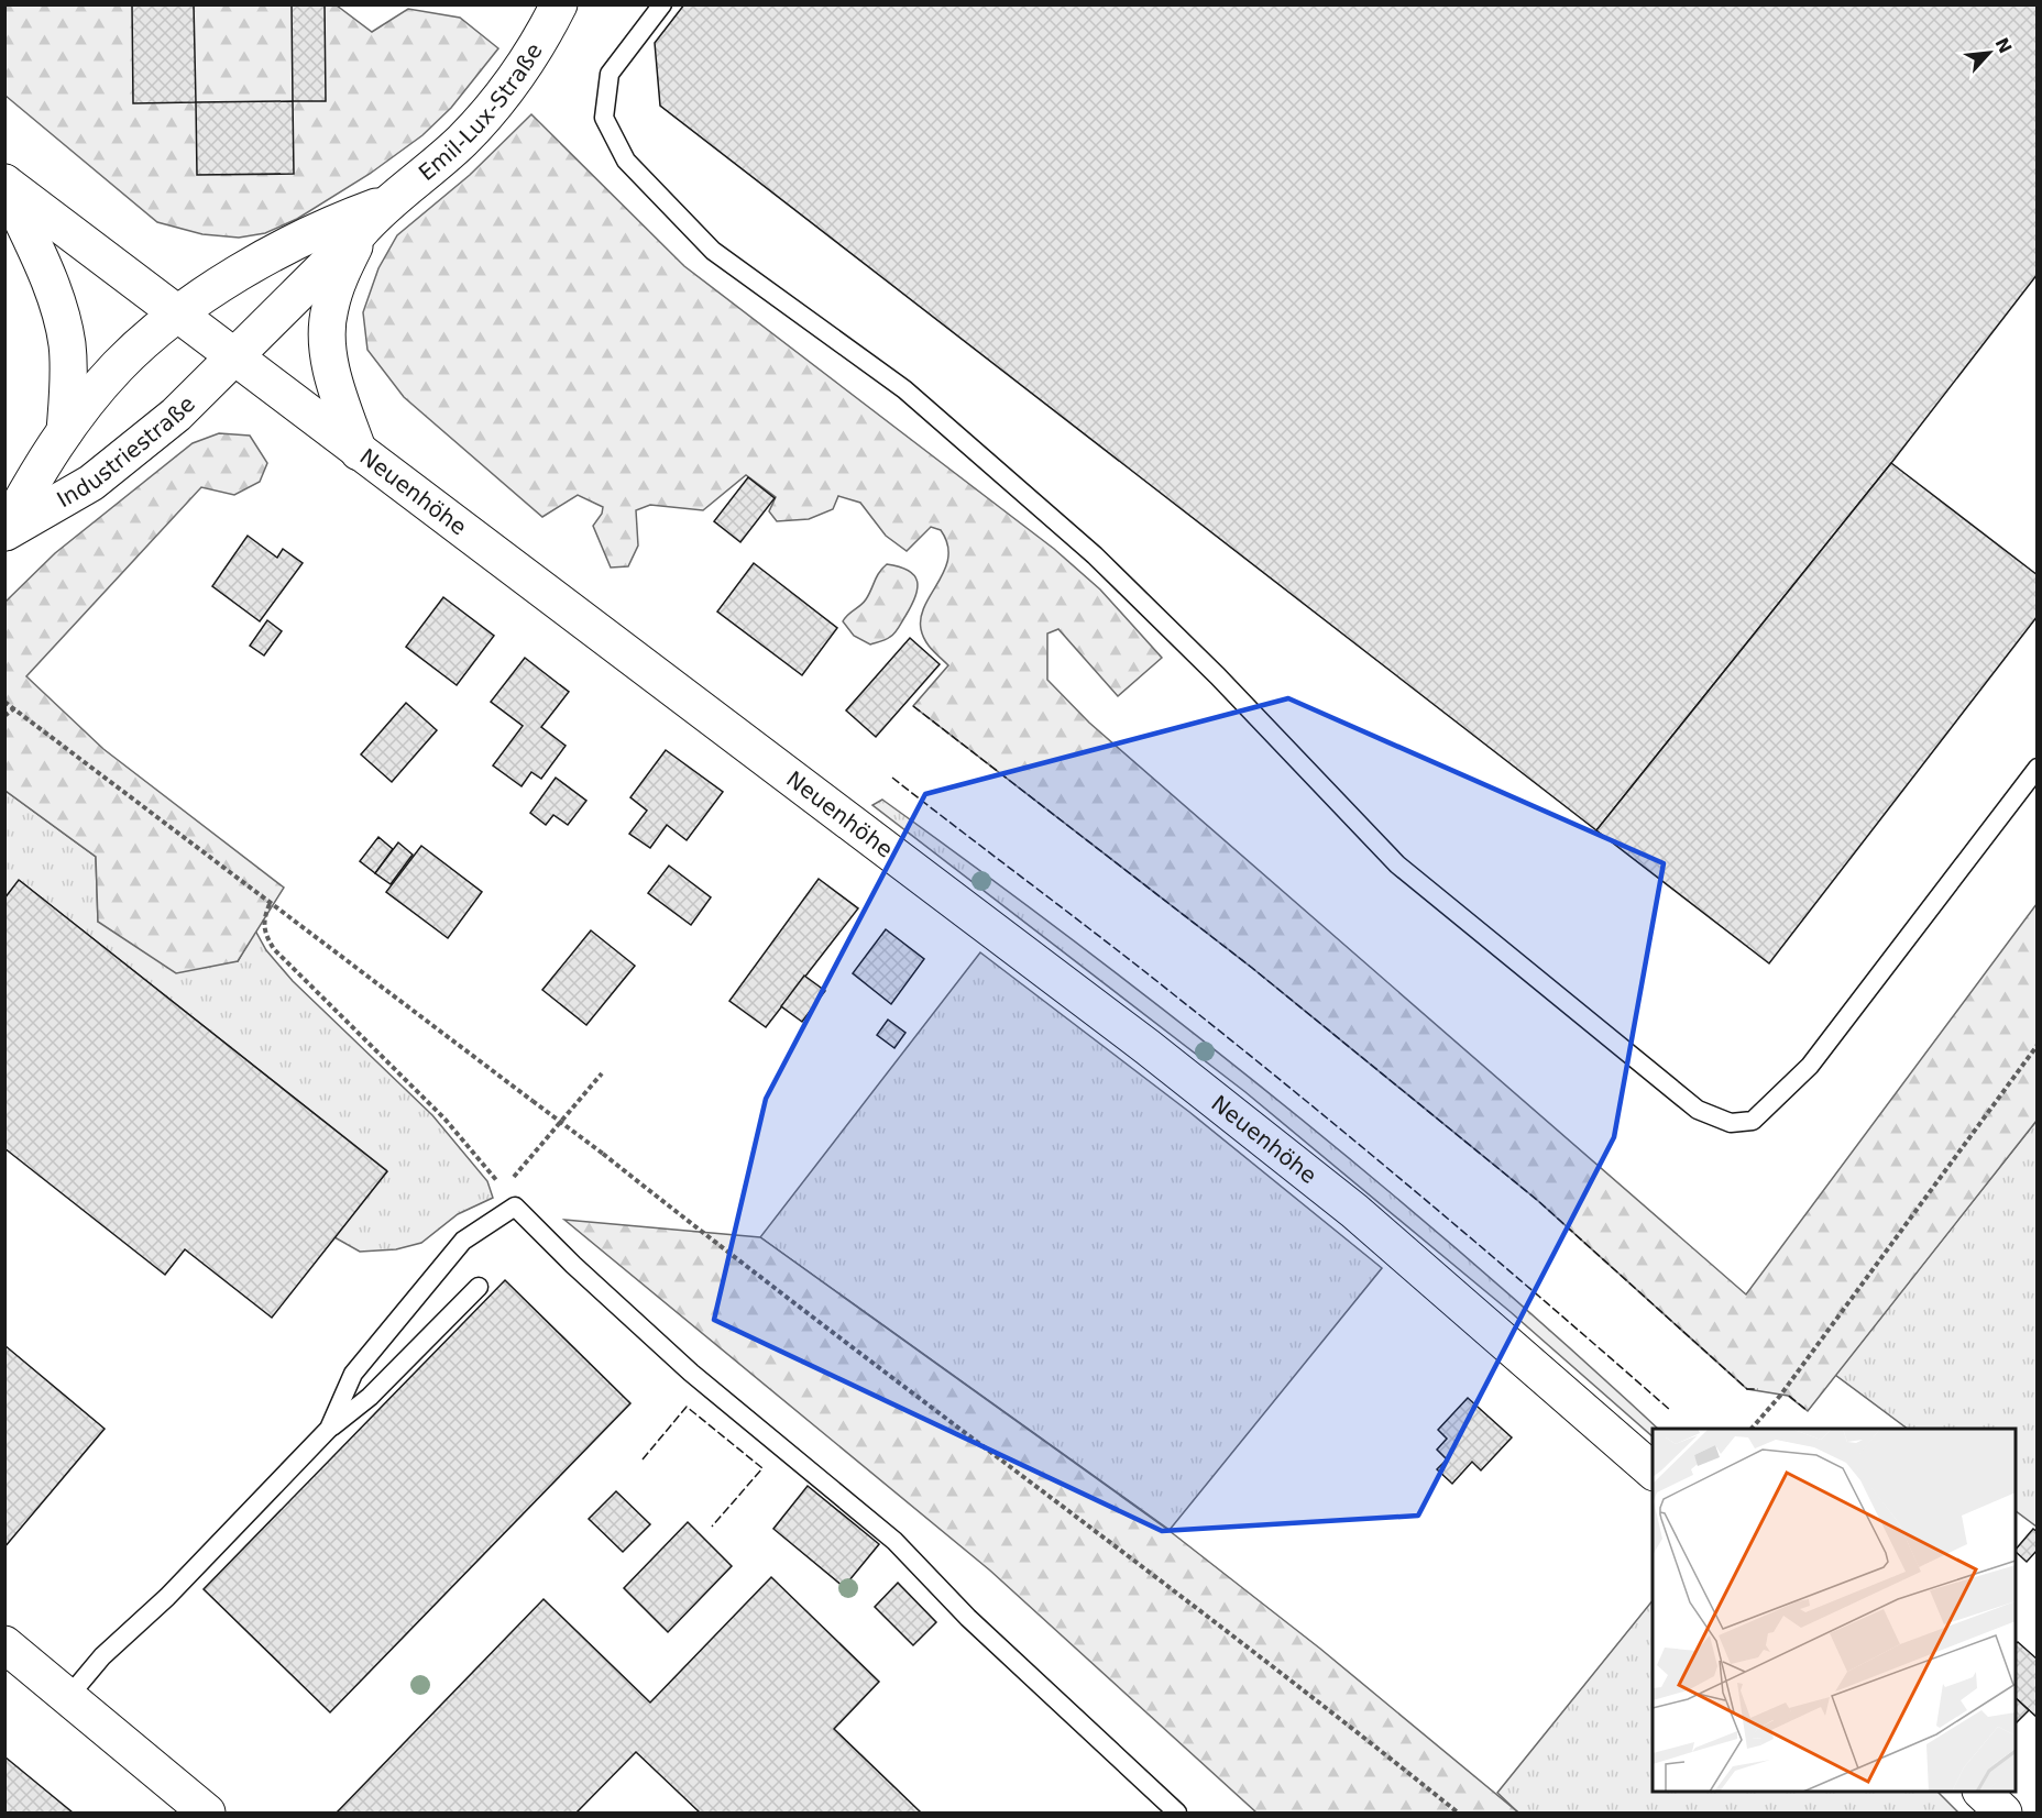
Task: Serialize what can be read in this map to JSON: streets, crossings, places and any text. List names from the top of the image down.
{
  "streets": {
    "main road": ["Emil-Lux-Straße", "Industriestraße", "Neuenhöhe"]
  },
  "crossings": [
    ["Emil-Lux-Straße", "Industriestraße"],
    ["Emil-Lux-Straße", "Neuenhöhe"],
    ["Industriestraße", "Neuenhöhe"]
  ],
  "north": "top right"
}
